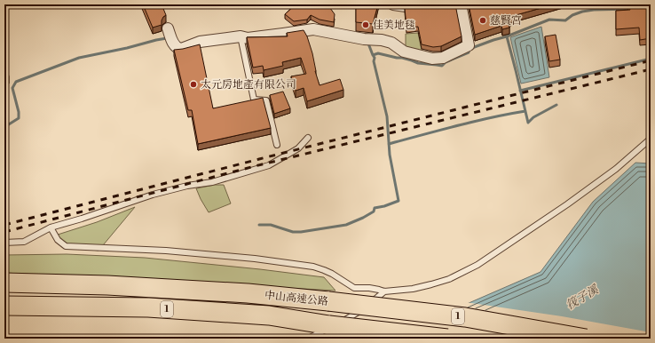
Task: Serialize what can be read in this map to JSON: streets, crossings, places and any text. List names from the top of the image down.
{
  "streets": {
    "highway": ["中山高速公路", "1"]
  },
  "water": ["筏子溪"],
  "places": ["慈賢宮", "佳美地毯", "太元房地產有限公司"]
}
